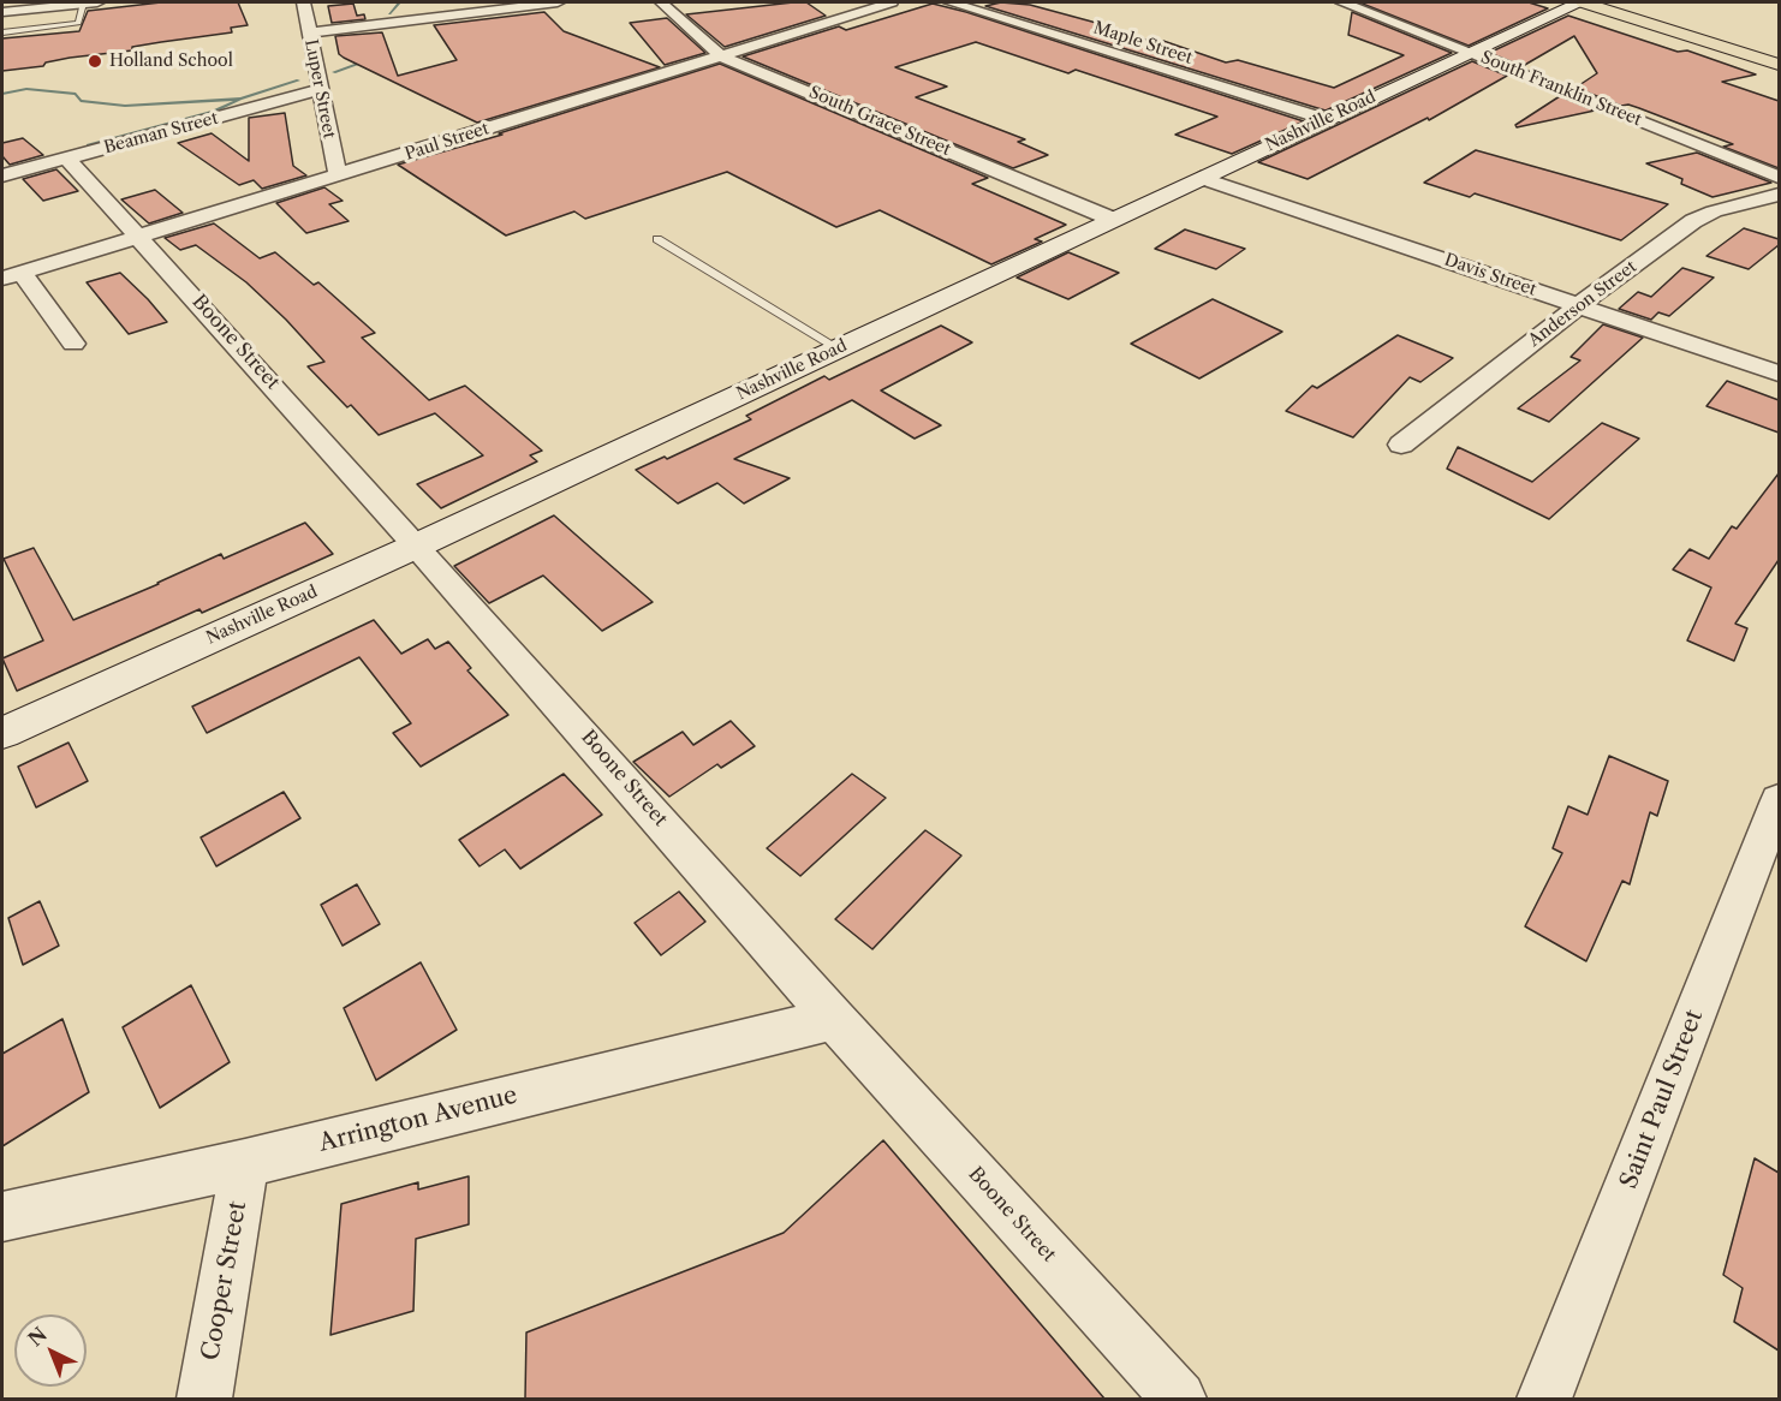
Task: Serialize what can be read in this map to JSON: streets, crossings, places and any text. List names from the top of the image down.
{
  "streets": {
    "main road": ["Nashville Road"],
    "street": [
      "Maple Street",
      "Luper Street",
      "South Franklin Street",
      "South Grace Street",
      "Beaman Street",
      "Paul Street",
      "Davis Street",
      "Anderson Street",
      "Boone Street",
      "Saint Paul Street",
      "Arrington Avenue",
      "Cooper Street"
    ]
  },
  "crossings": [
    ["Maple Street", "Nashville Road"],
    ["Luper Street", "Beaman Street"],
    ["Luper Street", "Paul Street"],
    ["South Franklin Street", "Nashville Road"],
    ["South Grace Street", "Nashville Road"],
    ["South Grace Street", "Paul Street"],
    ["Nashville Road", "Davis Street"],
    ["Nashville Road", "Boone Street"],
    ["Beaman Street", "Boone Street"],
    ["Paul Street", "Boone Street"],
    ["Davis Street", "Anderson Street"],
    ["Boone Street", "Arrington Avenue"],
    ["Arrington Avenue", "Cooper Street"]
  ],
  "places": ["Holland School"],
  "north": "top left"
}
